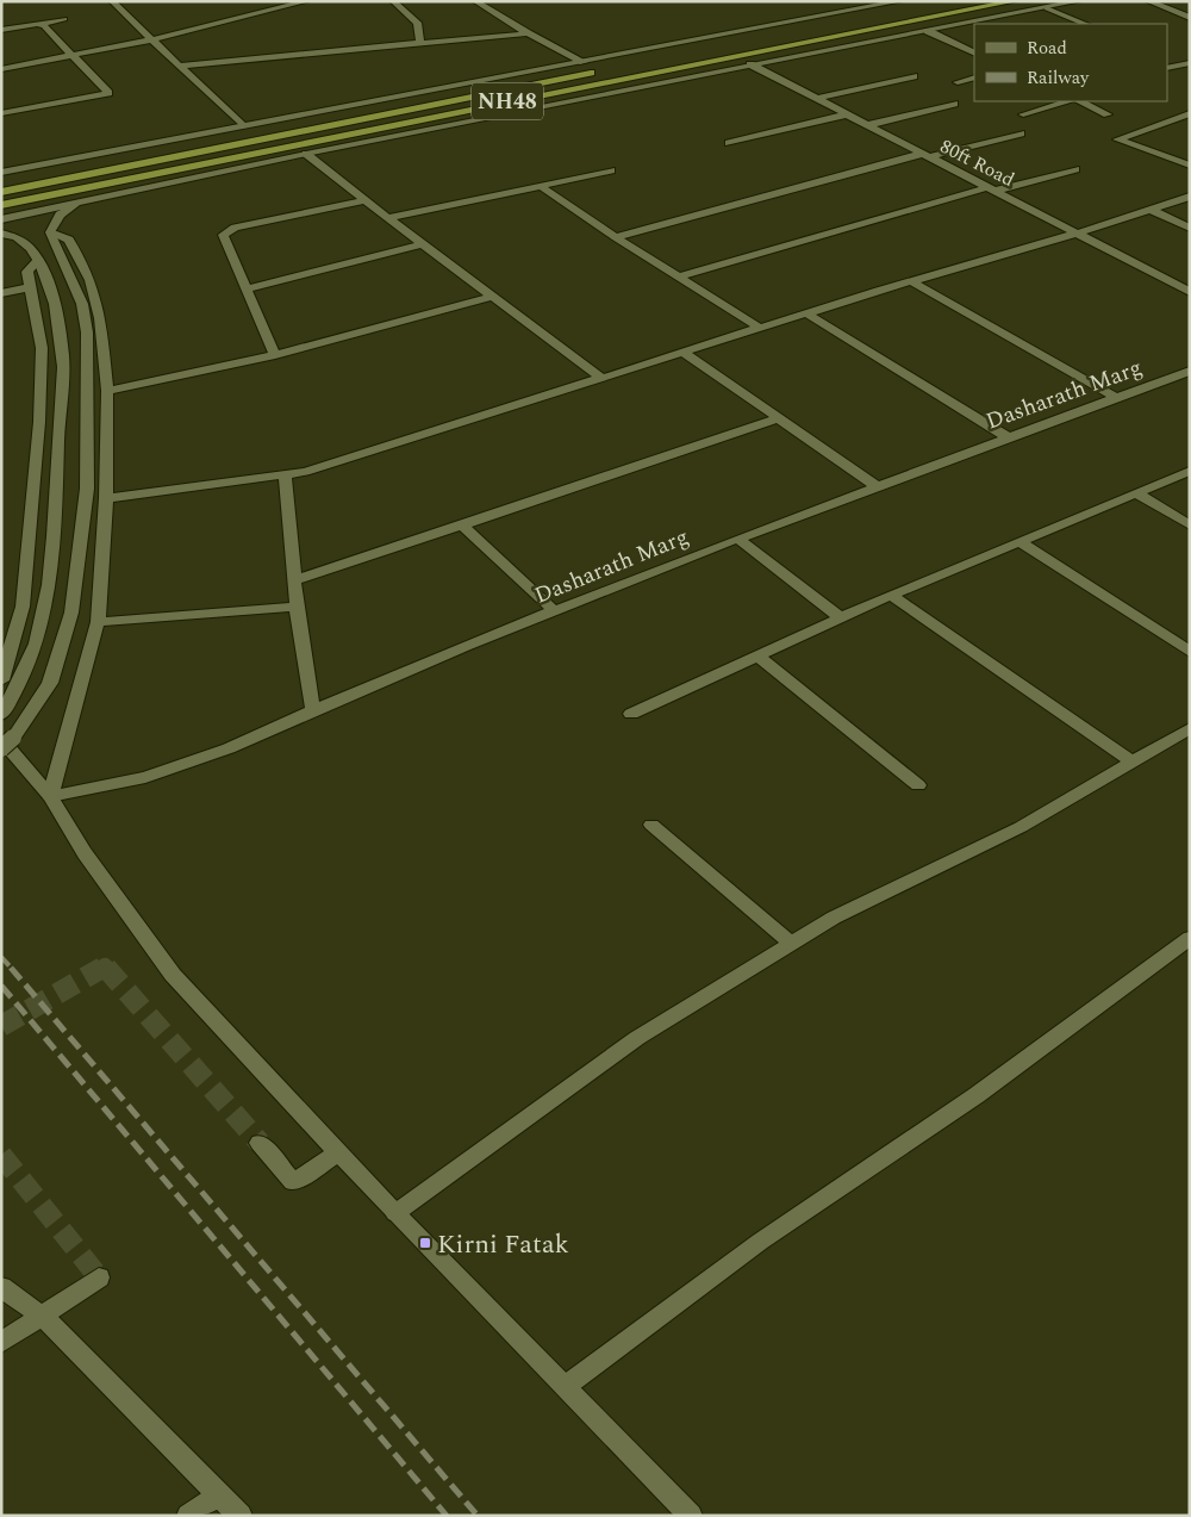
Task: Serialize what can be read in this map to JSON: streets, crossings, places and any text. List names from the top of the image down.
{
  "streets": {
    "highway": ["NH48"],
    "street": ["80ft Road", "Dasharath Marg"]
  },
  "places": {
    "transit": ["Kirni Fatak"]
  },
  "legend": ["Road", "Railway"]
}
